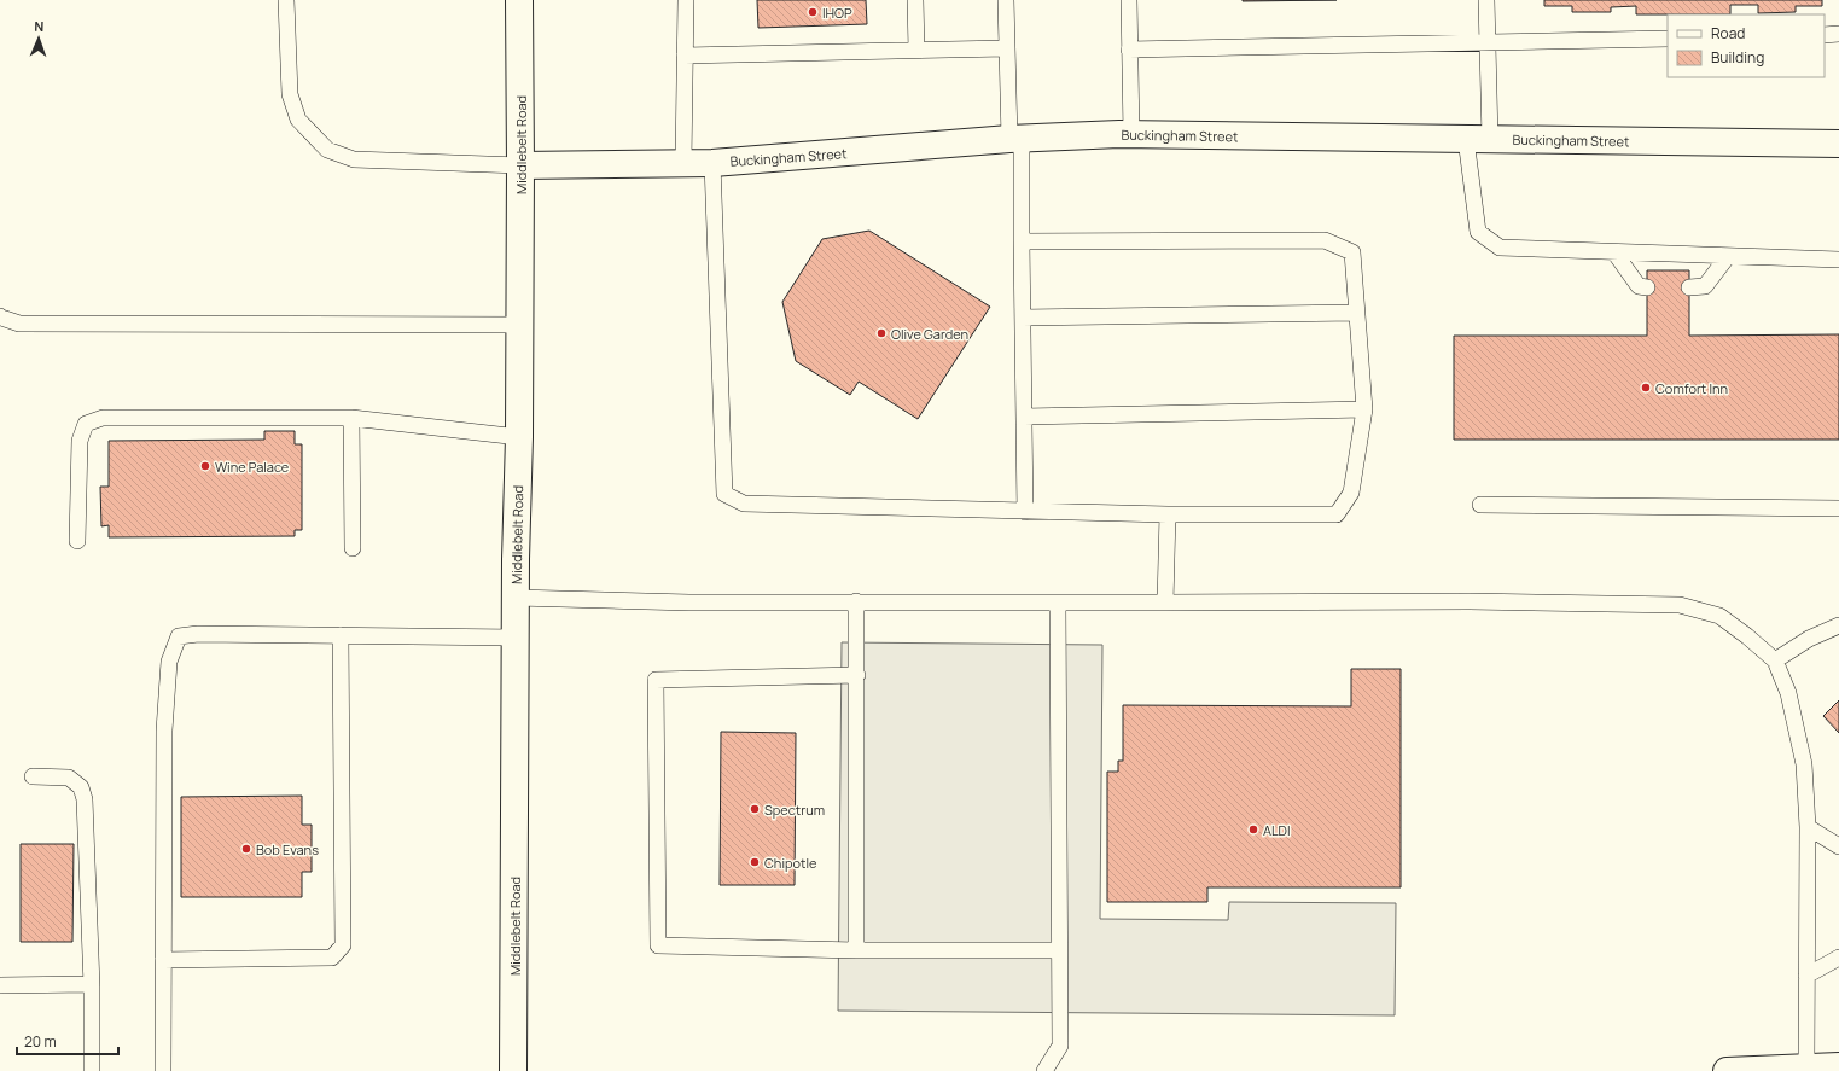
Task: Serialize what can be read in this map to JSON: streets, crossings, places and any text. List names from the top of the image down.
{
  "streets": {
    "street": ["Buckingham Street", "Middlebelt Road"]
  },
  "crossings": [
    ["Buckingham Street", "Middlebelt Road"]
  ],
  "places": [
    "IHOP",
    "Olive Garden",
    "Comfort Inn",
    "Wine Palace",
    "Spectrum",
    "ALDI",
    "Bob Evans",
    "Chipotle"
  ],
  "legend": ["Road", "Building"],
  "scale_bar": "20 m",
  "north": "top"
}
